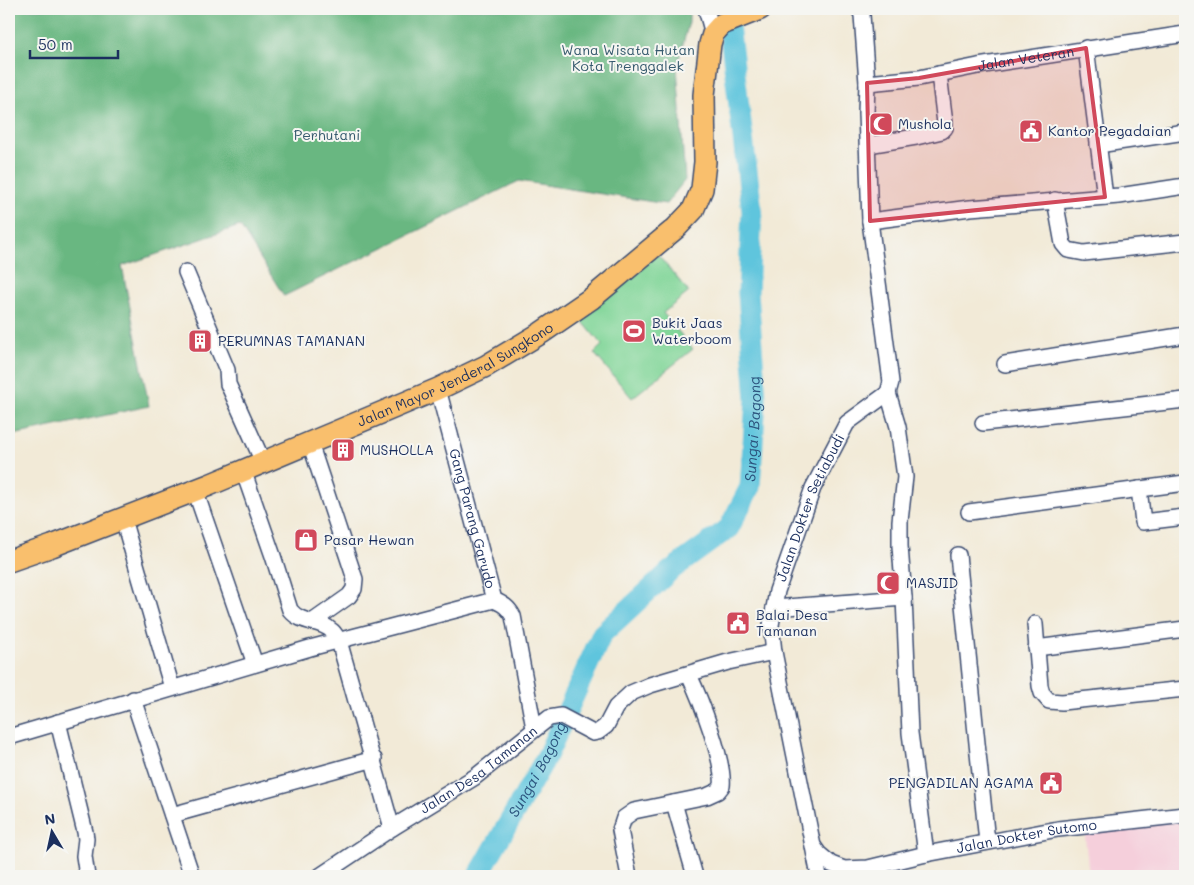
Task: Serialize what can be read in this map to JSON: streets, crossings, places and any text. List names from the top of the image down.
{
  "streets": {
    "highway": ["Jalan Mayor Jenderal Sungkono"],
    "street": [
      "Jalan Veteran",
      "Jalan Dokter Setiabudi",
      "Gang Parang Garudo",
      "Jalan Desa Tamanan",
      "Jalan Dokter Sutomo"
    ]
  },
  "crossings": [
    ["Jalan Mayor Jenderal Sungkono", "Gang Parang Garudo"],
    ["Jalan Dokter Setiabudi", "Jalan Desa Tamanan"],
    ["Jalan Dokter Setiabudi", "Jalan Dokter Sutomo"],
    ["Gang Parang Garudo", "Jalan Desa Tamanan"]
  ],
  "water": ["Sungai Bagong"],
  "parks": ["Wana Wisata Hutan Kota Trenggalek", "Perhutani"],
  "places": {
    "mosque": ["Mushola", "MASJID"],
    "public building": ["Kantor Pegadaian", "Balai Desa Tamanan", "PENGADILAN AGAMA"],
    "sports": ["Bukit Jaas Waterboom"],
    "building": ["PERUMNAS TAMANAN", "MUSHOLLA"],
    "shop": ["Pasar Hewan"]
  },
  "scale_bar": "50 m",
  "north": "top"
}
